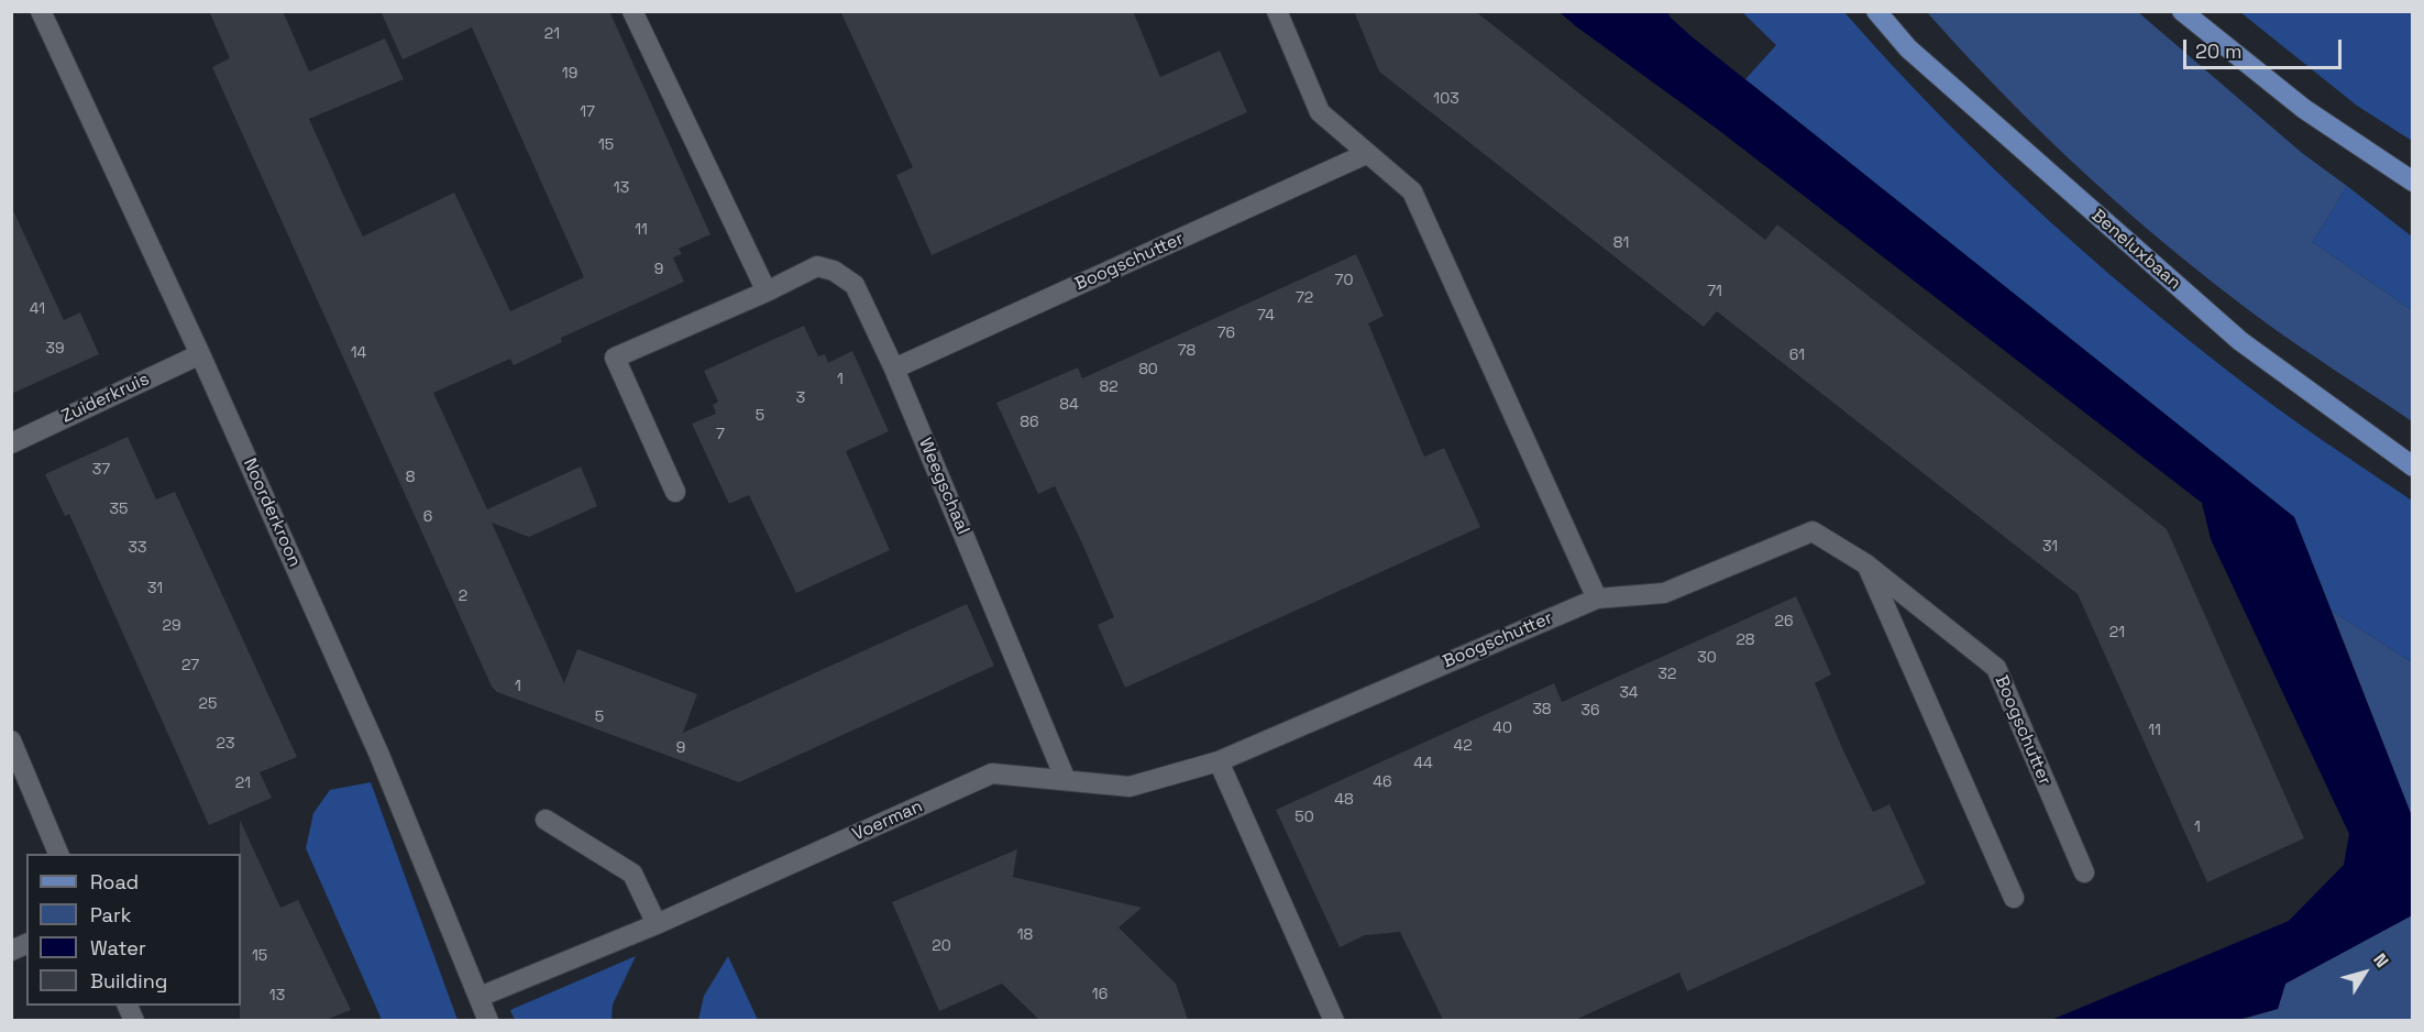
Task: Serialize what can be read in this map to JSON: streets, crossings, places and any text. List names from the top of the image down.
{
  "streets": {
    "main road": ["Beneluxbaan"],
    "street": [
      "Boogschutter",
      "Zuiderkruis",
      "Weegschaal",
      "Noorderkroon",
      "Voerman"
    ]
  },
  "crossings": [
    ["Boogschutter", "Weegschaal"],
    ["Boogschutter", "Voerman"],
    ["Zuiderkruis", "Noorderkroon"],
    ["Weegschaal", "Voerman"],
    ["Noorderkroon", "Voerman"]
  ],
  "house_numbers": [
    "21",
    "19",
    "103",
    "17",
    "15",
    "13",
    "11",
    "81",
    "9",
    "70",
    "71",
    "72",
    "41",
    "74",
    "76",
    "39",
    "78",
    "14",
    "61",
    "80",
    "1",
    "82",
    "3",
    "84",
    "5",
    "86",
    "7",
    "37",
    "8",
    "35",
    "6",
    "31",
    "33",
    "31",
    "2",
    "26",
    "29",
    "21",
    "28",
    "30",
    "27",
    "32",
    "1",
    "34",
    "25",
    "38",
    "36",
    "5",
    "40",
    "11",
    "23",
    "42",
    "9",
    "44",
    "46",
    "21",
    "48",
    "50",
    "1",
    "18",
    "20",
    "15",
    "16",
    "13"
  ],
  "legend": [
    "Road",
    "Park",
    "Water",
    "Building"
  ],
  "scale_bar": "20 m",
  "north": "top right"
}
